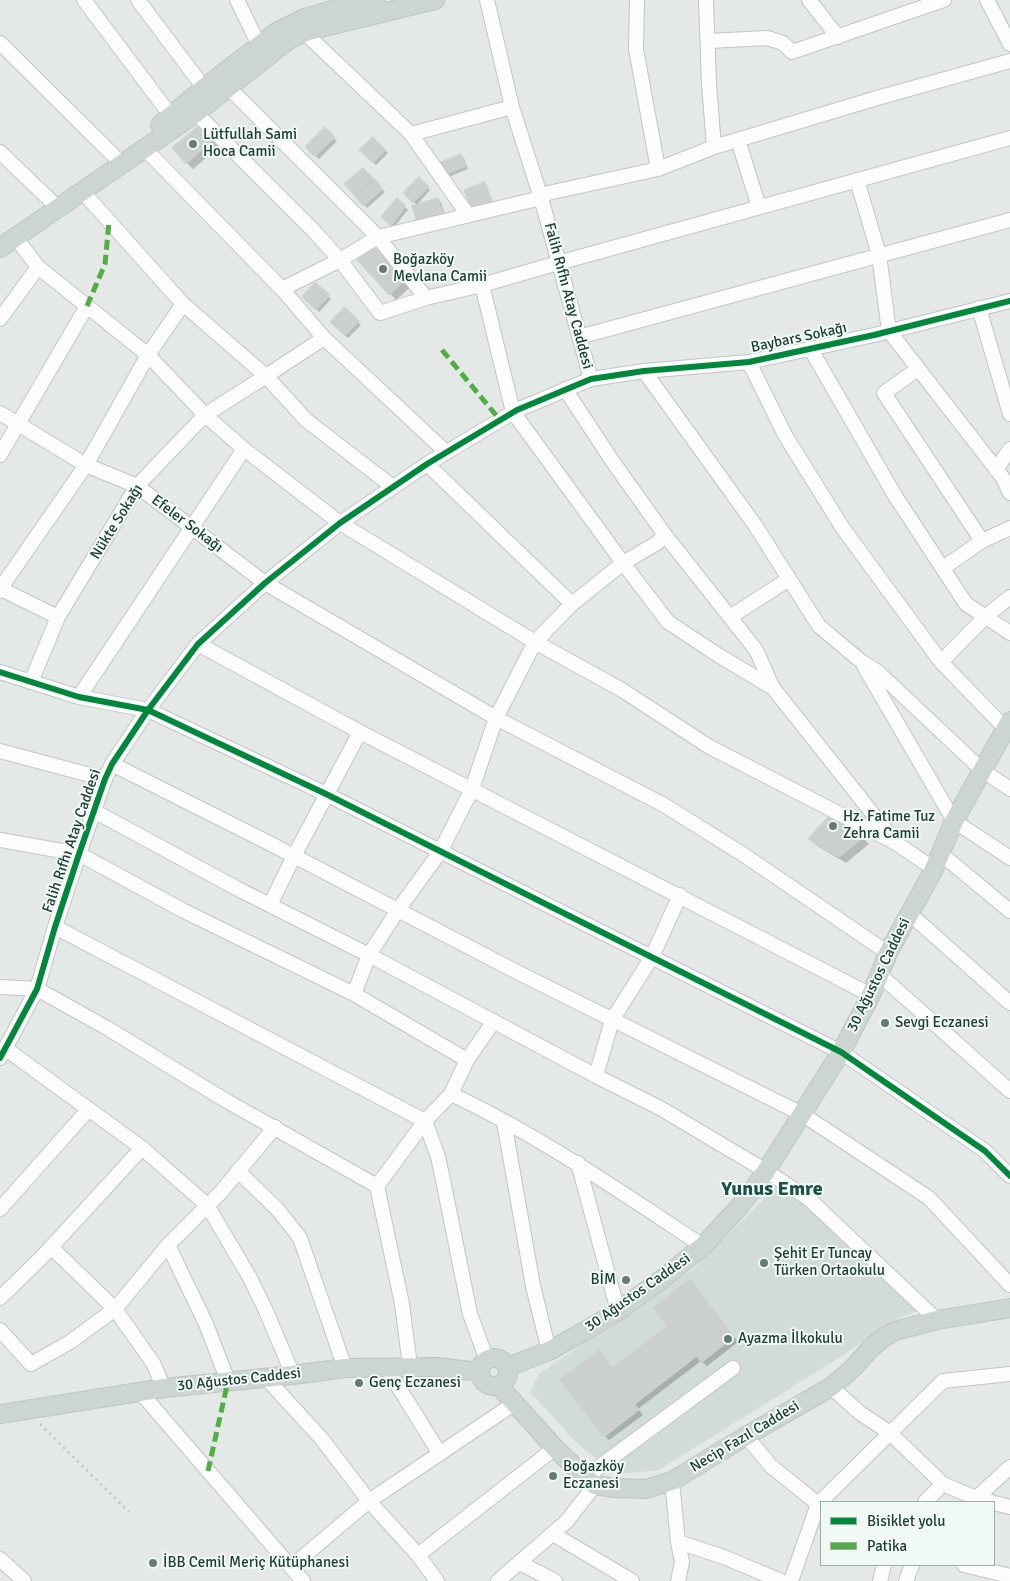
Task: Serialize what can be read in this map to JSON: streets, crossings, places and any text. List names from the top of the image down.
{
  "streets": {
    "main road": ["30 Ağustos Caddesi", "Necip Fazıl Caddesi"],
    "street": [
      "Falih Rıfhı Atay Caddesi",
      "Baybars Sokağı",
      "Nükte Sokağı",
      "Efeler Sokağı"
    ]
  },
  "crossings": [
    ["Falih Rıfhı Atay Caddesi", "Baybars Sokağı"],
    ["Falih Rıfhı Atay Caddesi", "Efeler Sokağı"],
    ["Nükte Sokağı", "Efeler Sokağı"],
    ["Efeler Sokağı", "30 Ağustos Caddesi"]
  ],
  "districts": ["Yunus Emre"],
  "places": [
    "Lütfullah Sami Hoca Camii",
    "Boğazköy Mevlana Camii",
    "Hz. Fatime Tuz Zehra Camii",
    "Sevgi Eczanesi",
    "Şehit Er Tuncay Türken Ortaokulu",
    "BİM",
    "Ayazma İlkokulu",
    "Genç Eczanesi",
    "Boğazköy Eczanesi",
    "İBB Cemil Meriç Kütüphanesi"
  ],
  "legend": ["Bisiklet yolu", "Patika"]
}
